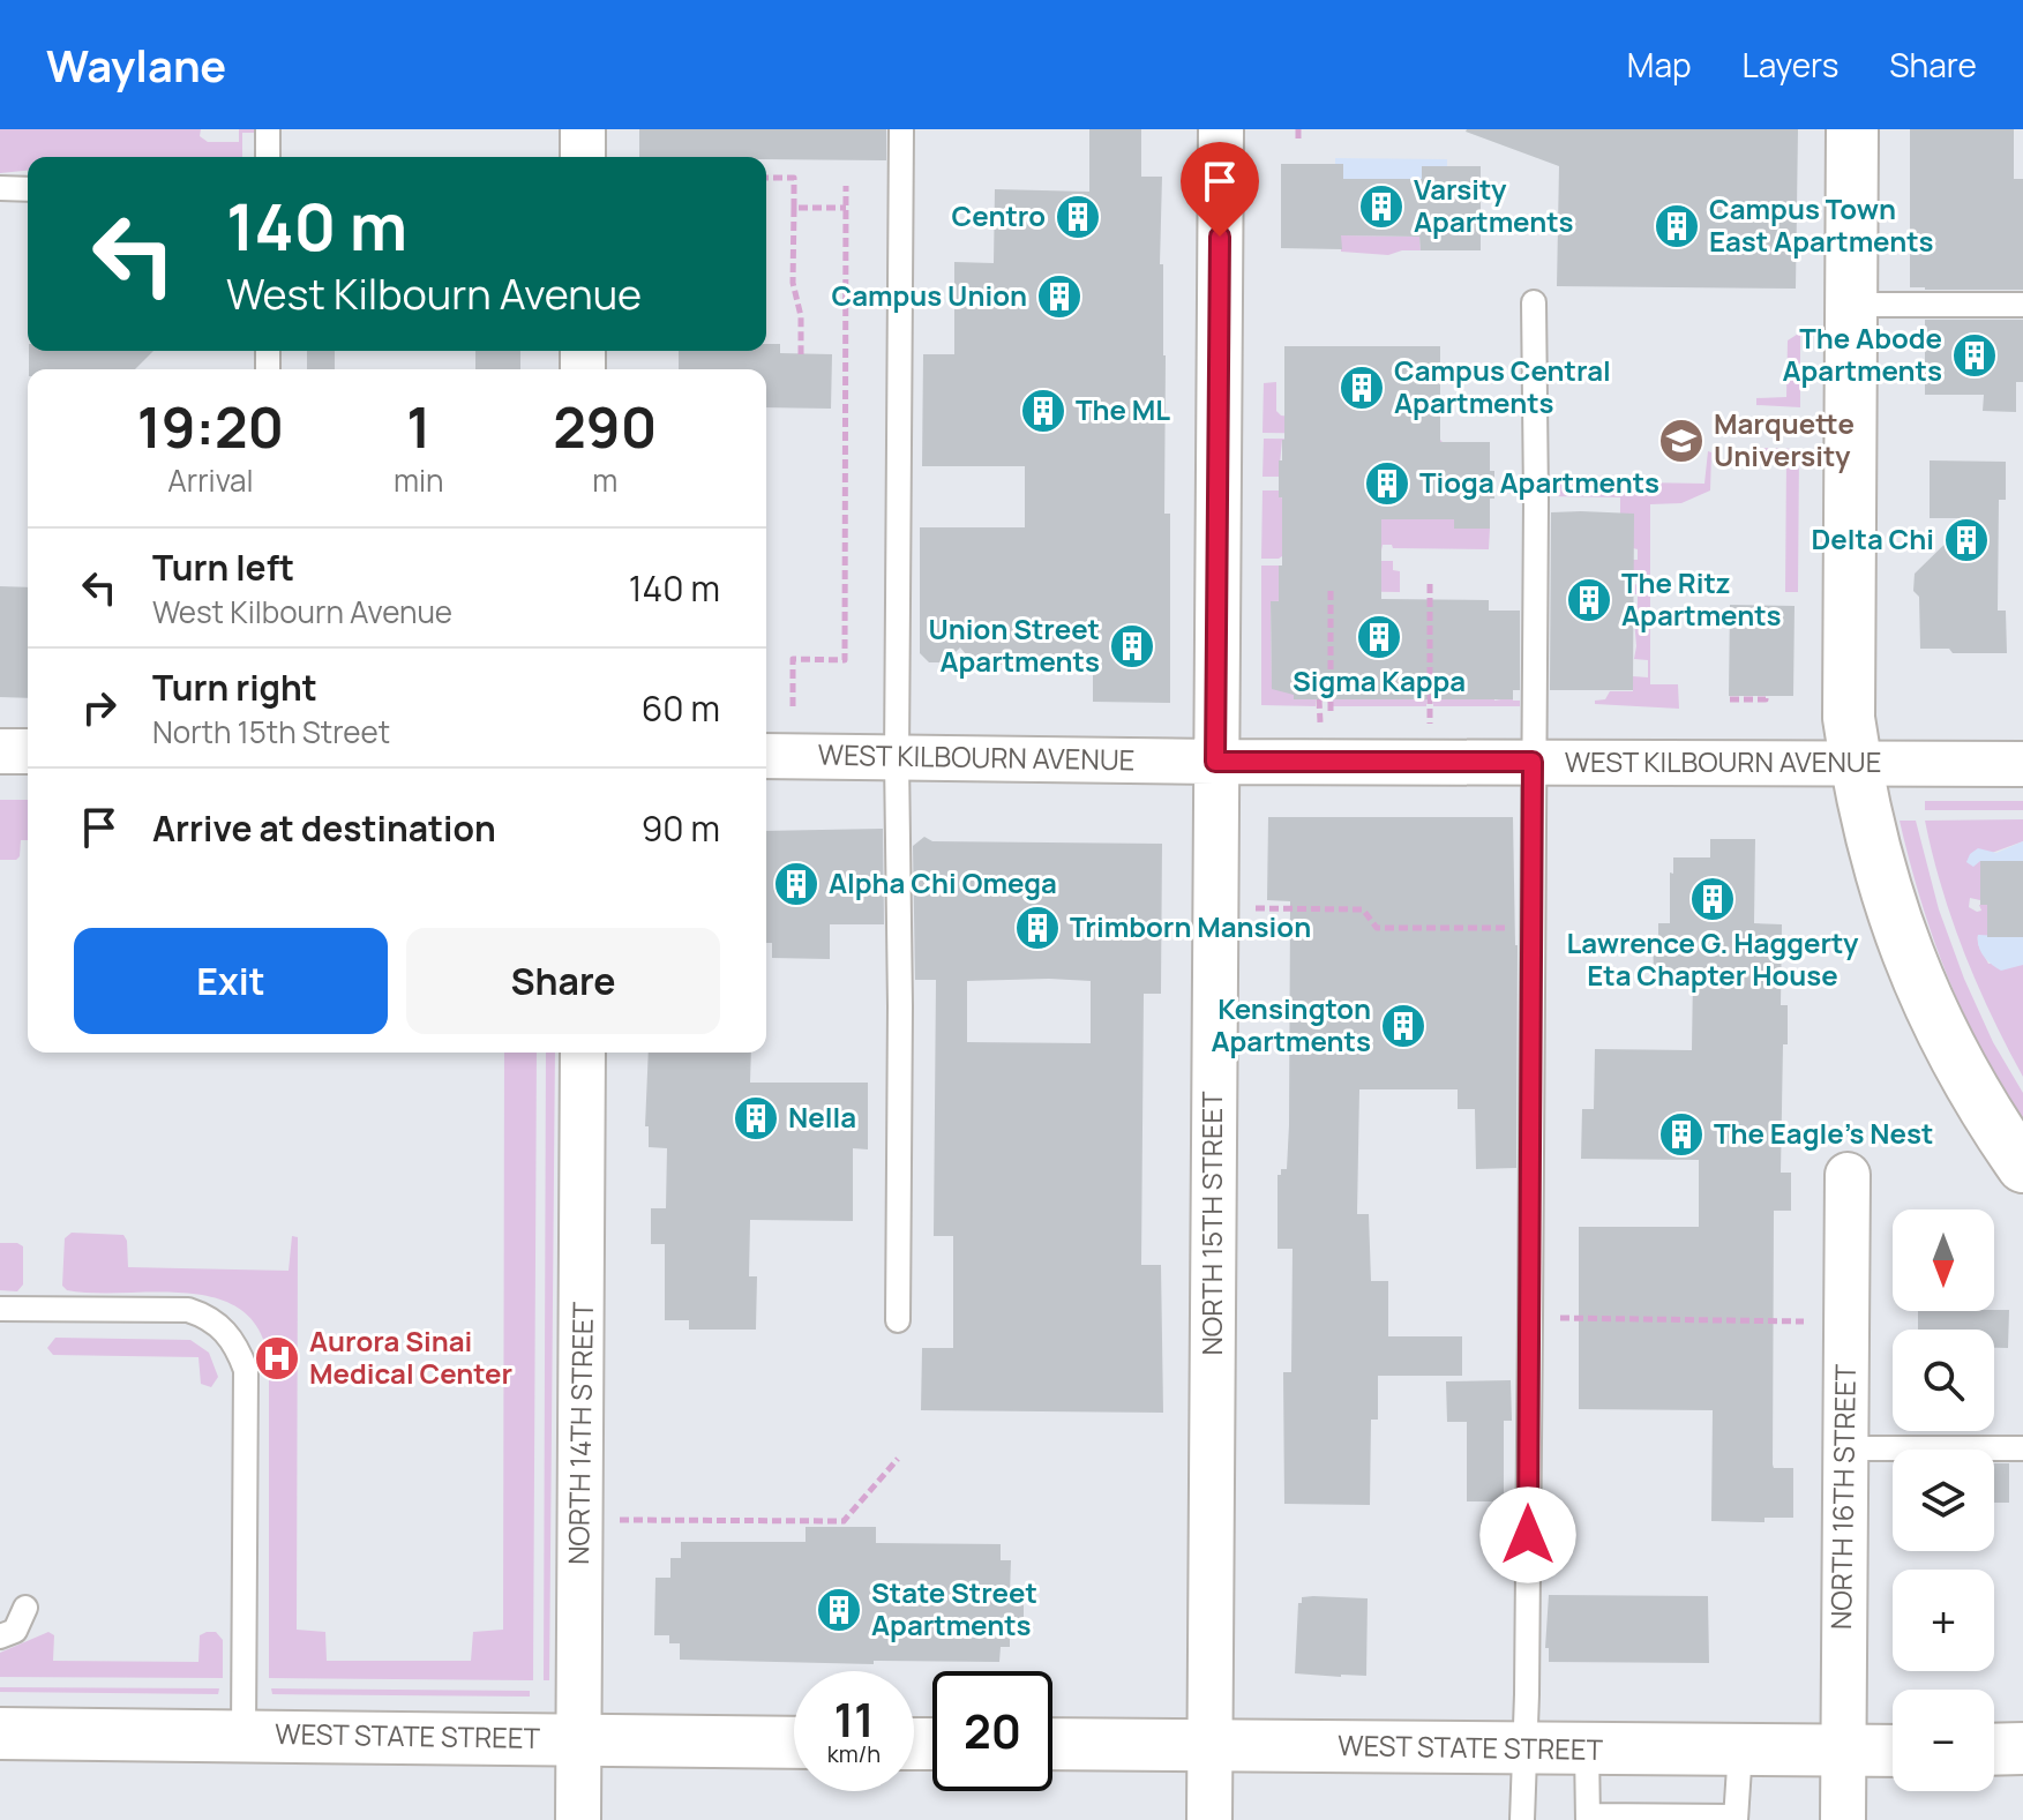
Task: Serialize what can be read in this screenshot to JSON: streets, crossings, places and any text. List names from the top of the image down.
{
  "streets": {
    "street": [
      "WEST KILBOURN AVENUE",
      "NORTH 15TH STREET",
      "NORTH 14TH STREET",
      "NORTH 16TH STREET",
      "WEST STATE STREET"
    ]
  },
  "crossings": [
    ["WEST KILBOURN AVENUE", "NORTH 15TH STREET"],
    ["NORTH 15TH STREET", "WEST STATE STREET"],
    ["NORTH 14TH STREET", "WEST STATE STREET"],
    ["NORTH 16TH STREET", "WEST STATE STREET"]
  ],
  "places": {
    "building": [
      "Varsity Apartments",
      "Centro",
      "Campus Town East Apartments",
      "Campus Union",
      "The Abode Apartments",
      "Campus Central Apartments",
      "The ML",
      "Tioga Apartments",
      "Delta Chi",
      "The Ritz Apartments",
      "Sigma Kappa",
      "Union Street Apartments",
      "Alpha Chi Omega",
      "Lawrence G. Haggerty Eta Chapter House",
      "Trimborn Mansion",
      "Kensington Apartments",
      "Nella",
      "The Eagle's Nest",
      "State Street Apartments"
    ],
    "school or university": ["Marquette University"],
    "hospital": ["Aurora Sinai Medical Center"]
  },
  "north": "bottom",
  "page": {
    "header": "Waylane",
    "nav": ["Map", "Layers", "Share"],
    "turn": ["140 m", "West Kilbourn Avenue"],
    "eta": [
      "19:20",
      "Arrival",
      "1",
      "min",
      "290",
      "m"
    ],
    "list": [
      {
        "name": "Turn left",
        "note": "West Kilbourn Avenue",
        "value": "140 m"
      },
      {
        "name": "Turn right",
        "note": "North 15th Street",
        "value": "60 m"
      },
      {
        "name": "Arrive at destination",
        "value": "90 m"
      }
    ],
    "buttons": ["Exit", "Share"],
    "map_buttons": ["+", "−"],
    "speed": "11 km/h",
    "limit": "20"
  }
}
